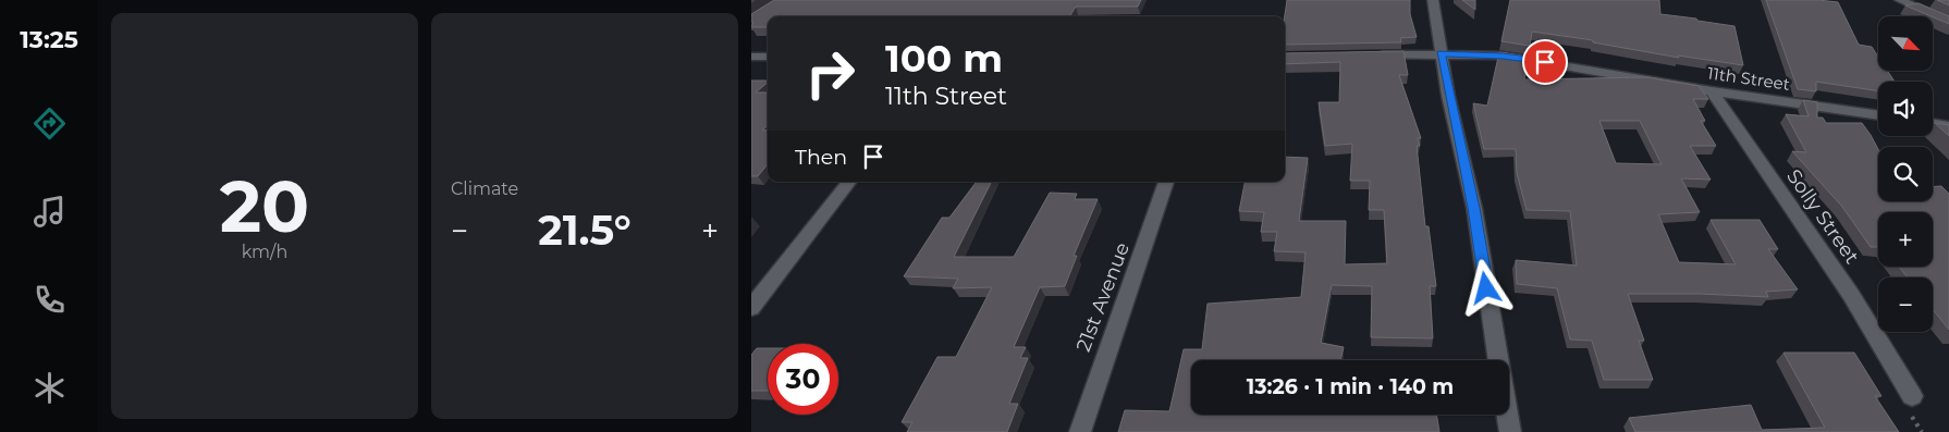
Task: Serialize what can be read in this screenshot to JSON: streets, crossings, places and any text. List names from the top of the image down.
{
  "streets": {
    "street": ["11th Street", "Solly Street", "21st Avenue"]
  },
  "crossings": [
    ["11th Street", "Solly Street"]
  ],
  "north": "bottom right",
  "page": {
    "tabs": "13:25",
    "tile": [
      ["20", "km/h"],
      "Climate"
    ],
    "map_buttons": ["+", "−"],
    "turn": ["100 m", "11th Street"],
    "then": "Then",
    "heat": ["−", "21.5°", "+"],
    "limit": "30",
    "trip": "13:26 · 1 min · 140 m"
  }
}
